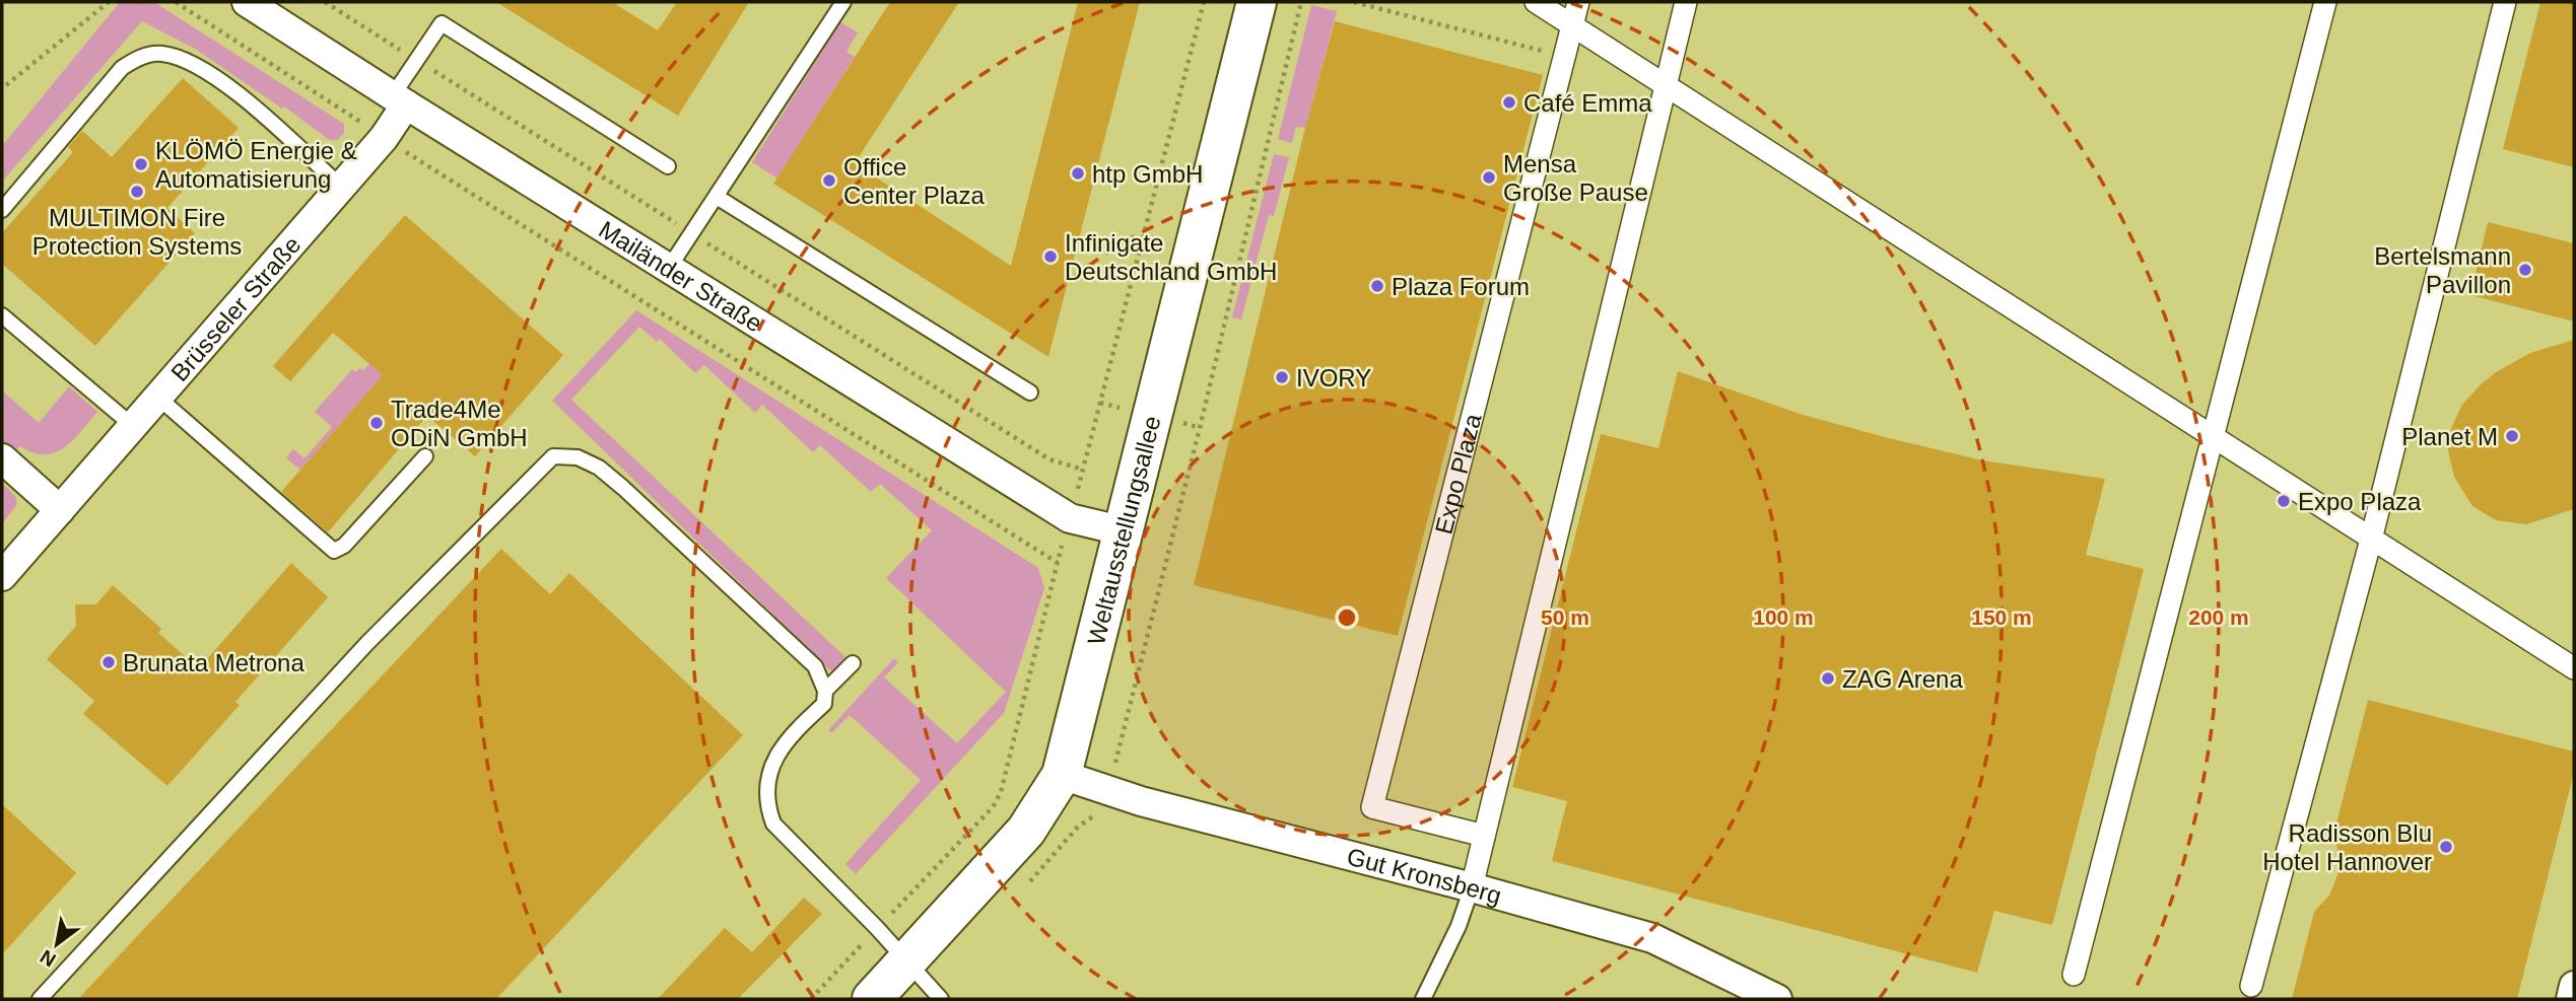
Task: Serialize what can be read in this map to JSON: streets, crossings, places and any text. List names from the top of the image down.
{
  "streets": {
    "main road": ["Weltausstellungsallee"],
    "street": [
      "Mailänder Straße",
      "Brüsseler Straße",
      "Expo Plaza",
      "Gut Kronsberg"
    ]
  },
  "crossings": [
    ["Mailänder Straße", "Brüsseler Straße"],
    ["Mailänder Straße", "Weltausstellungsallee"],
    ["Weltausstellungsallee", "Gut Kronsberg"]
  ],
  "places": [
    "Café Emma",
    "KLÖMÖ Energie & Automatisierung",
    "htp GmbH",
    "Mensa Große Pause",
    "Office Center Plaza",
    "MULTIMON Fire Protection Systems",
    "Infinigate Deutschland GmbH",
    "Bertelsmann Pavillon",
    "Plaza Forum",
    "IVORY",
    "Trade4Me ODiN GmbH",
    "Planet M",
    "Expo Plaza",
    "Brunata Metrona",
    "ZAG Arena",
    "Radisson Blu Hotel Hannover"
  ],
  "north": "bottom left",
  "rings": [
    "50 m",
    "100 m",
    "150 m",
    "200 m"
  ]
}
